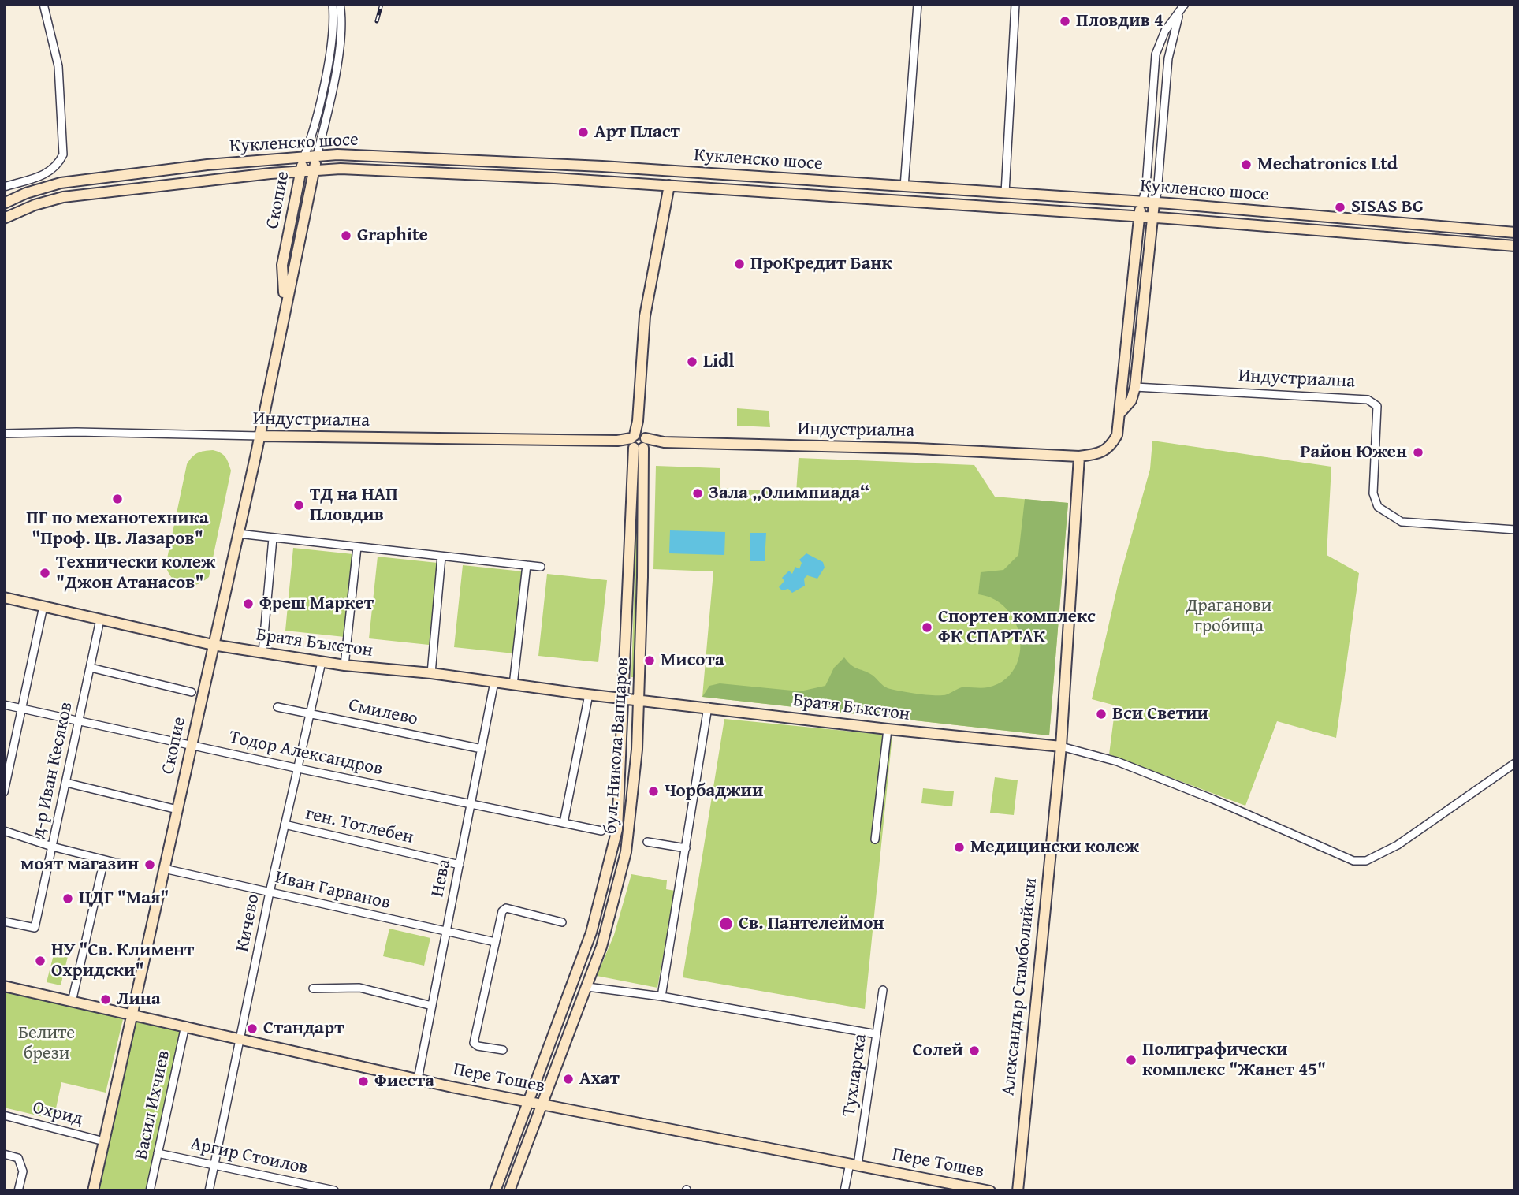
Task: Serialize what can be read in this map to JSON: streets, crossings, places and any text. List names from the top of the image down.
{
  "streets": {
    "street": [
      "Кукленско шосе",
      "Скопие",
      "Индустриална",
      "Братя Бъкстон",
      "Смилево",
      "бул. Никола Вапцаров",
      "Тодор Александров",
      "д-р Иван Кесяков",
      "ген. Тотлебен",
      "Нева",
      "Иван Гарванов",
      "Кичево",
      "Александър Стамболийски",
      "Тухларска",
      "Пере Тошев",
      "Васил Ихчиев",
      "Охрид",
      "Аргир Стоилов"
    ]
  },
  "crossings": [
    ["Кукленско шосе", "Скопие"],
    ["Кукленско шосе", "Индустриална"],
    ["Кукленско шосе", "бул. Никола Вапцаров"],
    ["Скопие", "Индустриална"],
    ["Скопие", "Братя Бъкстон"],
    ["Скопие", "Тодор Александров"],
    ["Скопие", "Иван Гарванов"],
    ["Скопие", "Пере Тошев"],
    ["Скопие", "Охрид"],
    ["Индустриална", "бул. Никола Вапцаров"],
    ["Индустриална", "Александър Стамболийски"],
    ["Братя Бъкстон", "бул. Никола Вапцаров"],
    ["Братя Бъкстон", "д-р Иван Кесяков"],
    ["Братя Бъкстон", "Нева"],
    ["Братя Бъкстон", "Кичево"],
    ["Братя Бъкстон", "Александър Стамболийски"],
    ["Смилево", "Нева"],
    ["Смилево", "Кичево"],
    ["бул. Никола Вапцаров", "Пере Тошев"],
    ["Тодор Александров", "д-р Иван Кесяков"],
    ["Тодор Александров", "Нева"],
    ["Тодор Александров", "Кичево"],
    ["ген. Тотлебен", "Нева"],
    ["ген. Тотлебен", "Кичево"],
    ["Нева", "Иван Гарванов"],
    ["Нева", "Пере Тошев"],
    ["Иван Гарванов", "Кичево"],
    ["Кичево", "Пере Тошев"],
    ["Кичево", "Аргир Стоилов"],
    ["Тухларска", "Пере Тошев"],
    ["Пере Тошев", "Васил Ихчиев"],
    ["Васил Ихчиев", "Аргир Стоилов"]
  ],
  "parks": ["Драганови гробища", "Белите брези"],
  "places": [
    "Пловдив 4",
    "Арт Пласт",
    "Mechatronics Ltd",
    "SISAS BG",
    "Graphite",
    "ПроКредит Банк",
    "Lidl",
    "Район Южен",
    "Зала „Олимпиада“",
    "ПГ по механотехника \"Проф. Цв. Лазаров\"",
    "ТД на НАП Пловдив",
    "Технически колеж \"Джон Атанасов\"",
    "Фреш Маркет",
    "Спортен комплекс ФК СПАРТАК",
    "Мисота",
    "Вси Светии",
    "Чорбаджии",
    "Медицински колеж",
    "моят магазин",
    "ЦДГ \"Мая\"",
    "Св. Пантелеймон",
    "НУ \"Св. Климент Охридски\"",
    "Лина",
    "Стандарт",
    "Солей",
    "Полиграфически комплекс \"Жанет 45\"",
    "Ахат",
    "Фиеста"
  ]
}
